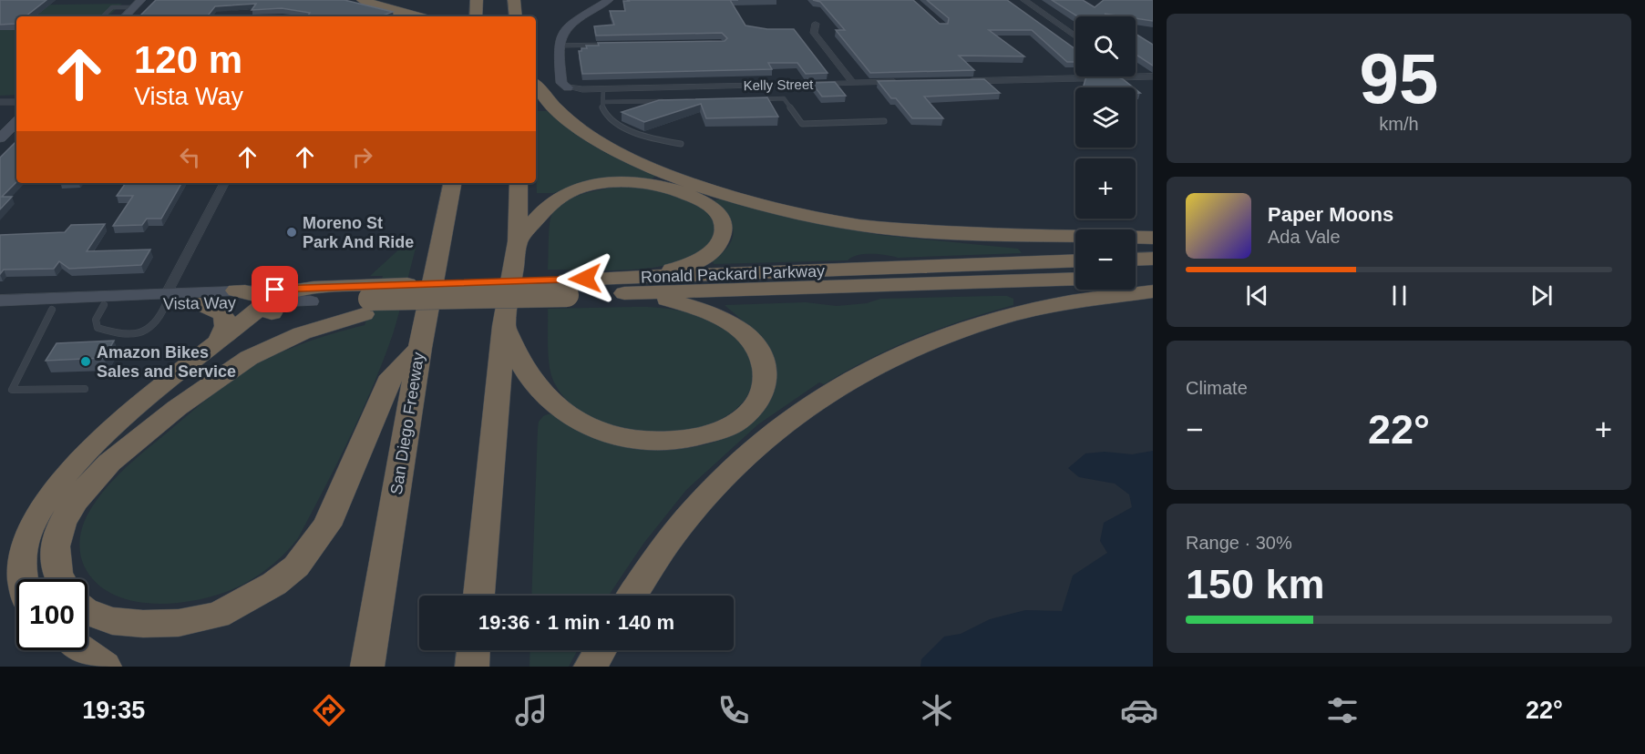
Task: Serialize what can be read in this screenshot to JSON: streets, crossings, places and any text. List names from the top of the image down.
{
  "streets": {
    "highway": ["Ronald Packard Parkway", "Vista Way", "San Diego Freeway"],
    "street": ["Kelly Street"]
  },
  "crossings": [
    ["Ronald Packard Parkway", "Vista Way"]
  ],
  "places": ["Moreno St Park And Ride", "Amazon Bikes Sales and Service"],
  "page": {
    "tile": [
      ["95", "km/h"],
      "Climate",
      ["Range · 30%", "150 km"]
    ],
    "map_buttons": ["+", "−"],
    "turn": ["120 m", "Vista Way"],
    "song": ["Paper Moons", "Ada Vale"],
    "heat": ["−", "22°", "+"],
    "limit": "100",
    "trip": "19:36 · 1 min · 140 m",
    "tabs": ["19:35", "22°"]
  }
}
